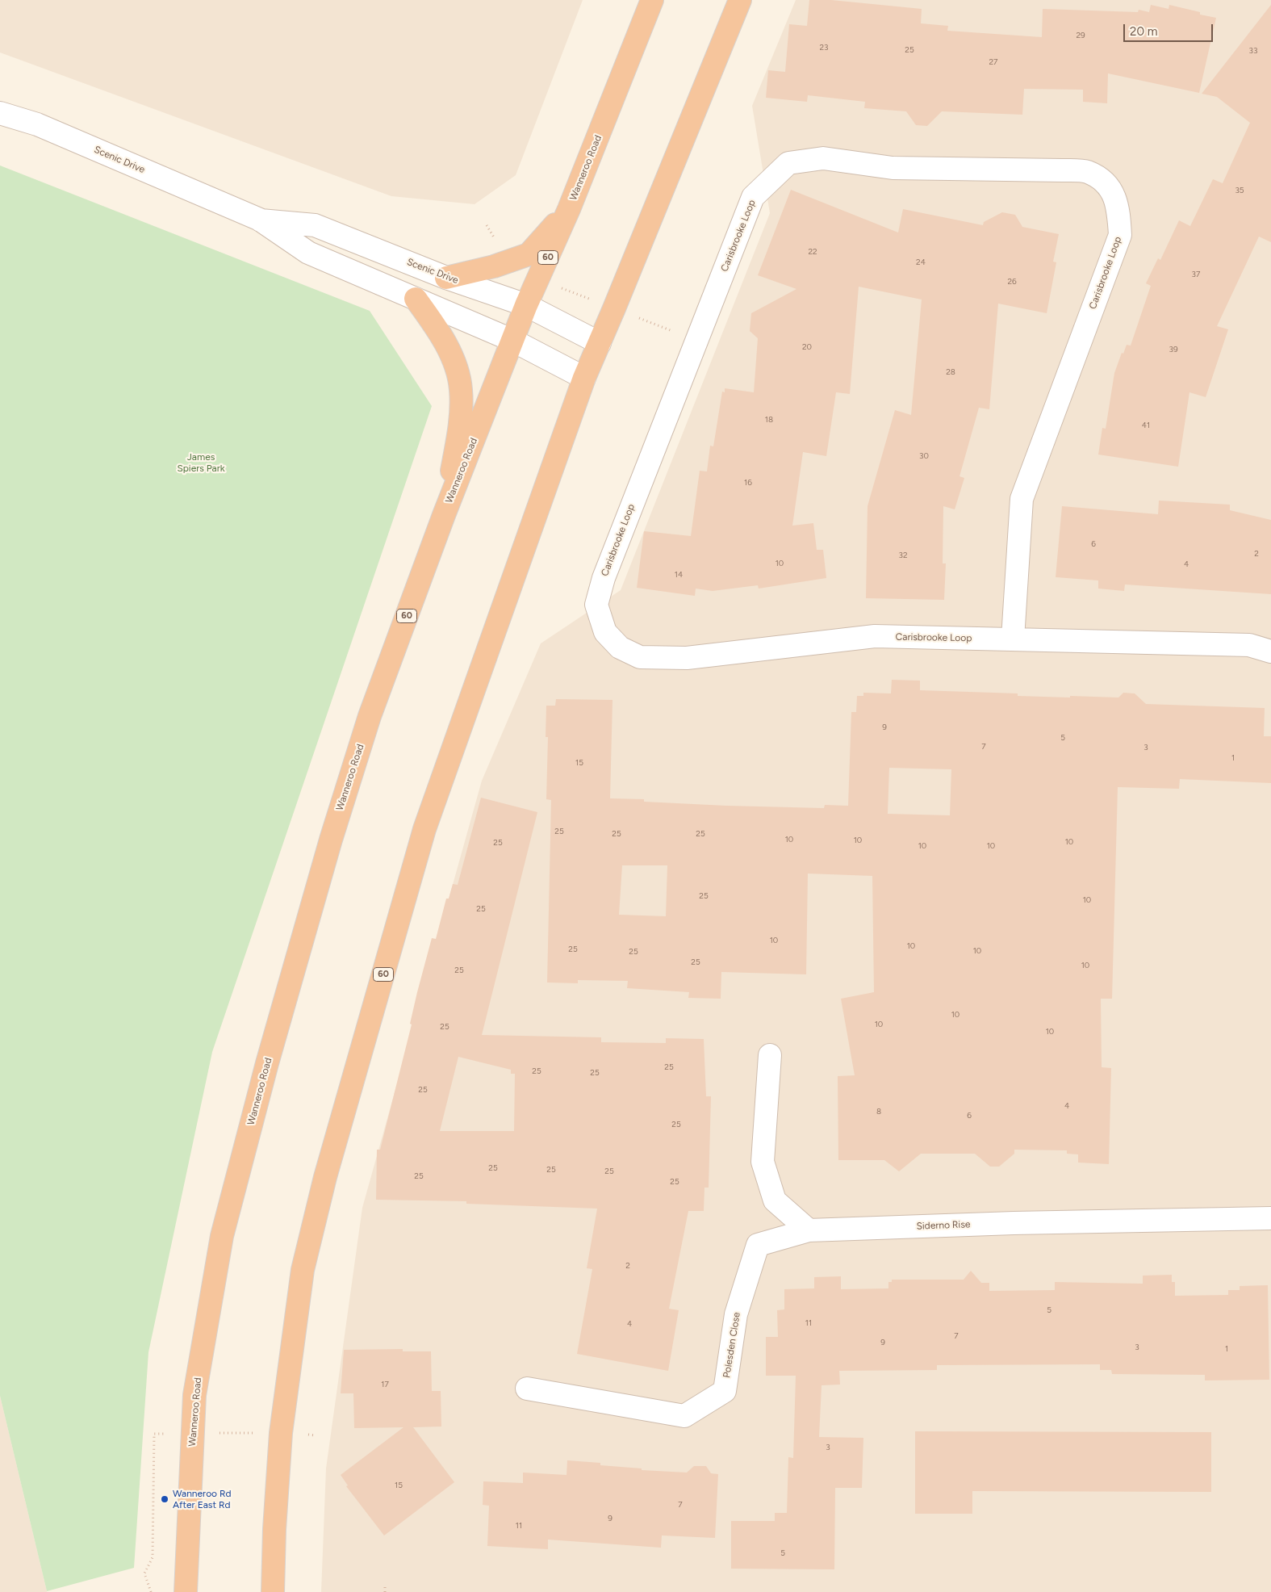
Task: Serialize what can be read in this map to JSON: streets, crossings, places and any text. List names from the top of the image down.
{
  "streets": {
    "highway": ["Wanneroo Road", "60"],
    "street": [
      "Scenic Drive",
      "Carisbrooke Loop",
      "Siderno Rise",
      "Polesden Close"
    ]
  },
  "crossings": [
    ["Scenic Drive", "Wanneroo Road"],
    ["Scenic Drive", "60"],
    ["Siderno Rise", "Polesden Close"]
  ],
  "parks": ["James Spiers Park"],
  "places": ["Wanneroo Rd After East Rd"],
  "house_numbers": [
    "29",
    "23",
    "25",
    "33",
    "27",
    "35",
    "22",
    "24",
    "37",
    "26",
    "20",
    "39",
    "28",
    "18",
    "41",
    "30",
    "16",
    "6",
    "2",
    "32",
    "10",
    "4",
    "14",
    "9",
    "5",
    "7",
    "3",
    "1",
    "15",
    "25",
    "25",
    "25",
    "10",
    "10",
    "10",
    "25",
    "10",
    "10",
    "25",
    "10",
    "25",
    "10",
    "10",
    "25",
    "10",
    "25",
    "25",
    "10",
    "25",
    "10",
    "10",
    "25",
    "10",
    "25",
    "25",
    "25",
    "25",
    "4",
    "8",
    "6",
    "25",
    "25",
    "25",
    "25",
    "25",
    "25",
    "2",
    "5",
    "11",
    "4",
    "7",
    "9",
    "3",
    "1",
    "17",
    "3",
    "15",
    "7",
    "9",
    "11",
    "5"
  ],
  "scale_bar": "20 m"
}
